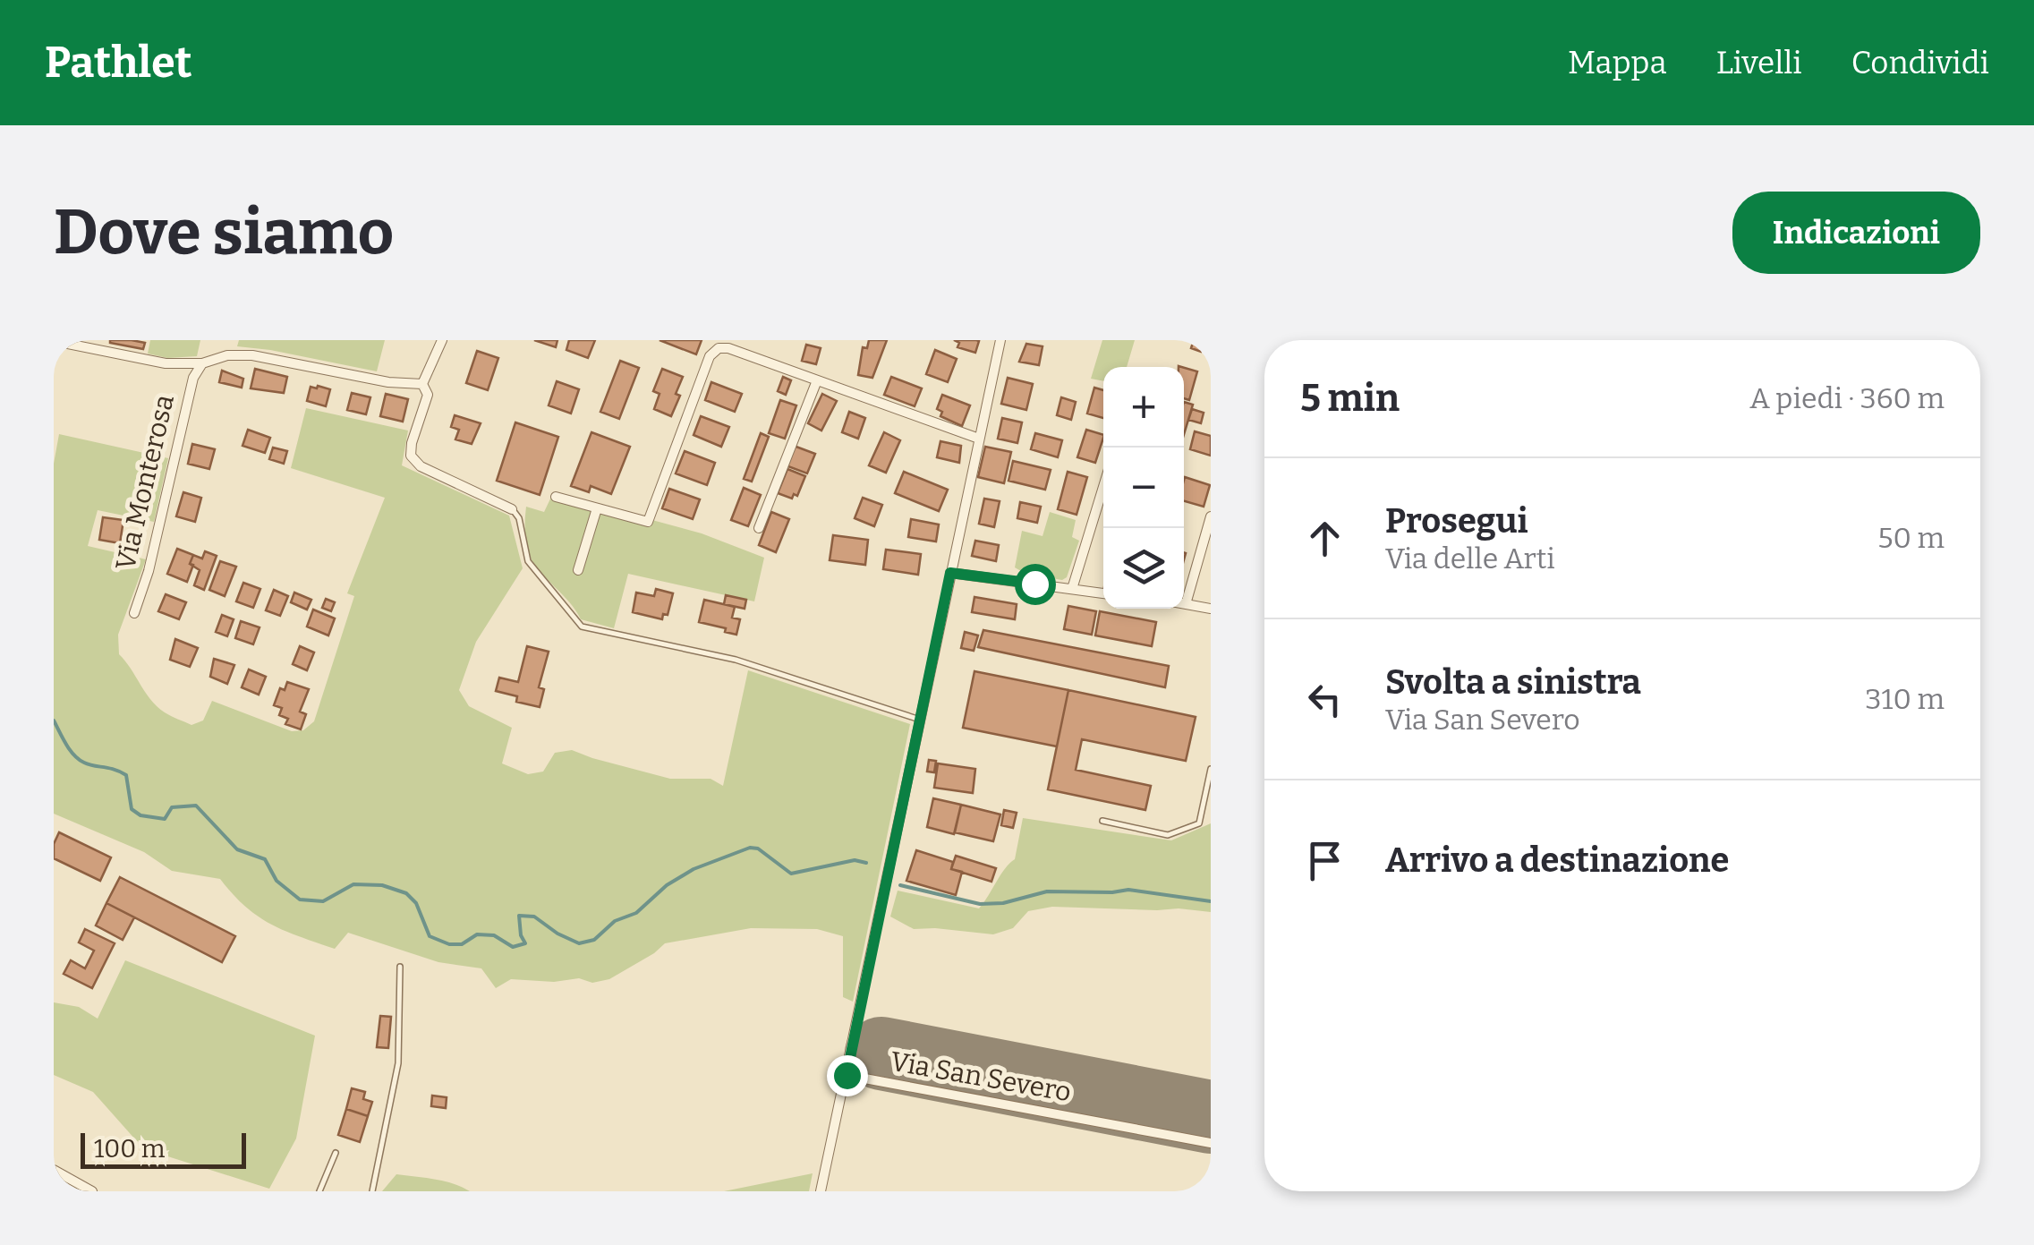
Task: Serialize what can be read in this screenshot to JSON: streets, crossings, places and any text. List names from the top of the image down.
{
  "streets": {
    "street": ["Via Monterosa", "Via San Severo"]
  },
  "scale_bar": "100 m",
  "page": {
    "header": "Pathlet",
    "nav": ["Mappa", "Livelli", "Condividi"],
    "buttons": "Indicazioni",
    "title": "Dove siamo",
    "heading": ["5 min", "A piedi · 360 m"],
    "map_buttons": ["+", "−"],
    "list": [
      ["Prosegui", "Via delle Arti", "50 m"],
      ["Svolta a sinistra", "Via San Severo", "310 m"],
      "Arrivo a destinazione"
    ],
    "scale": "100 m"
  }
}
